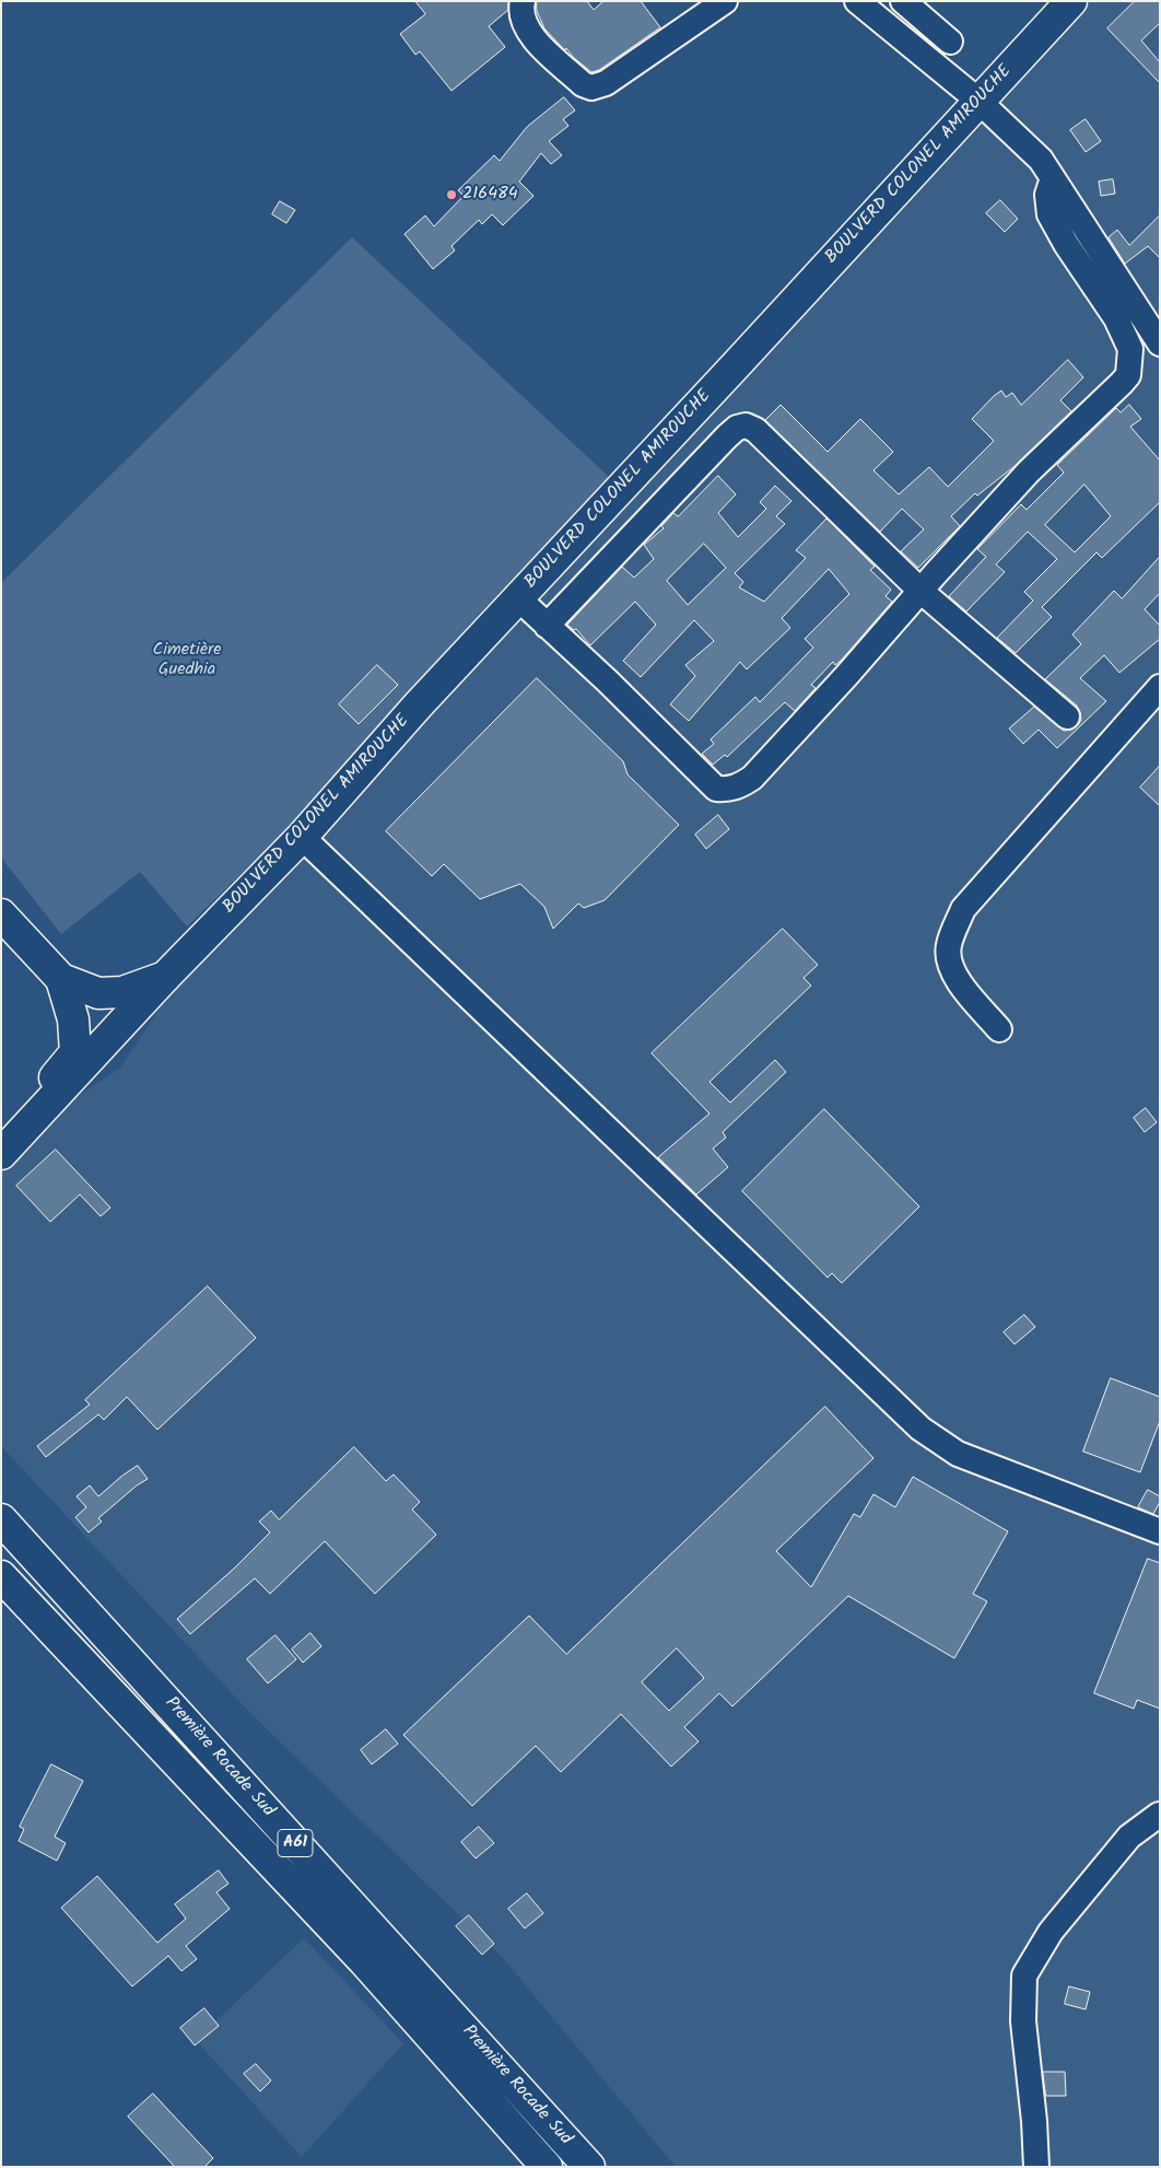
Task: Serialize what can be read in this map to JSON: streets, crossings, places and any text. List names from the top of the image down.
{
  "streets": {
    "main road": ["BOULVERD COLONEL AMIROUCHE", "Première Rocade Sud", "A61"]
  },
  "parks": ["Cimetière Guedhia"],
  "places": ["216484"]
}
